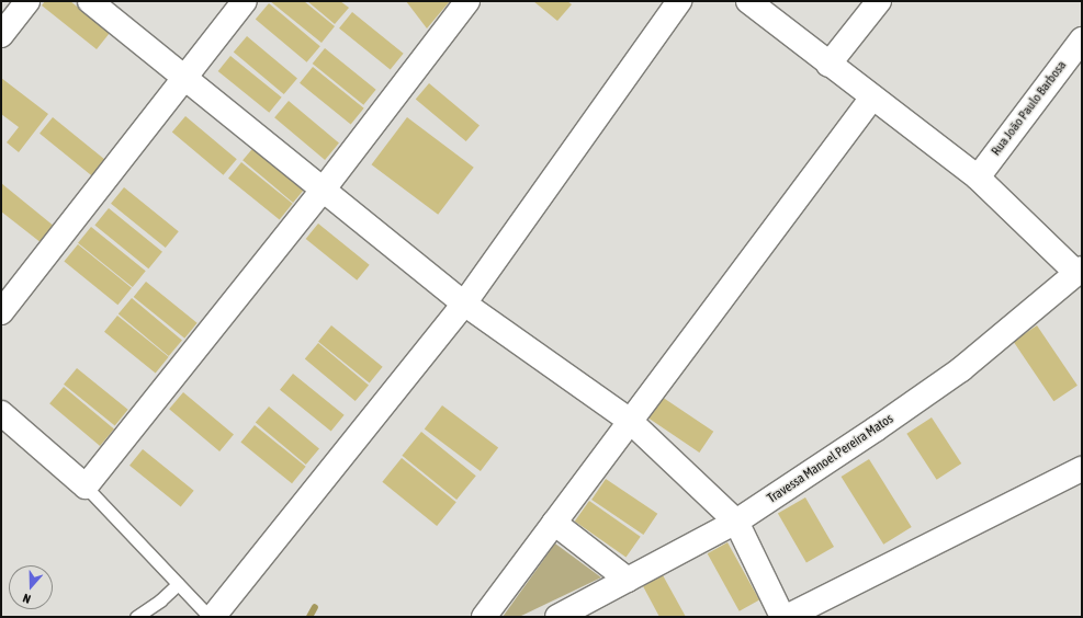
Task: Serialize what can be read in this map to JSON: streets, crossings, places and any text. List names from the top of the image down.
{
  "streets": {
    "street": ["Rua João Paulo Barbosa", "Travessa Manoel Pereira Matos"]
  },
  "north": "bottom"
}
